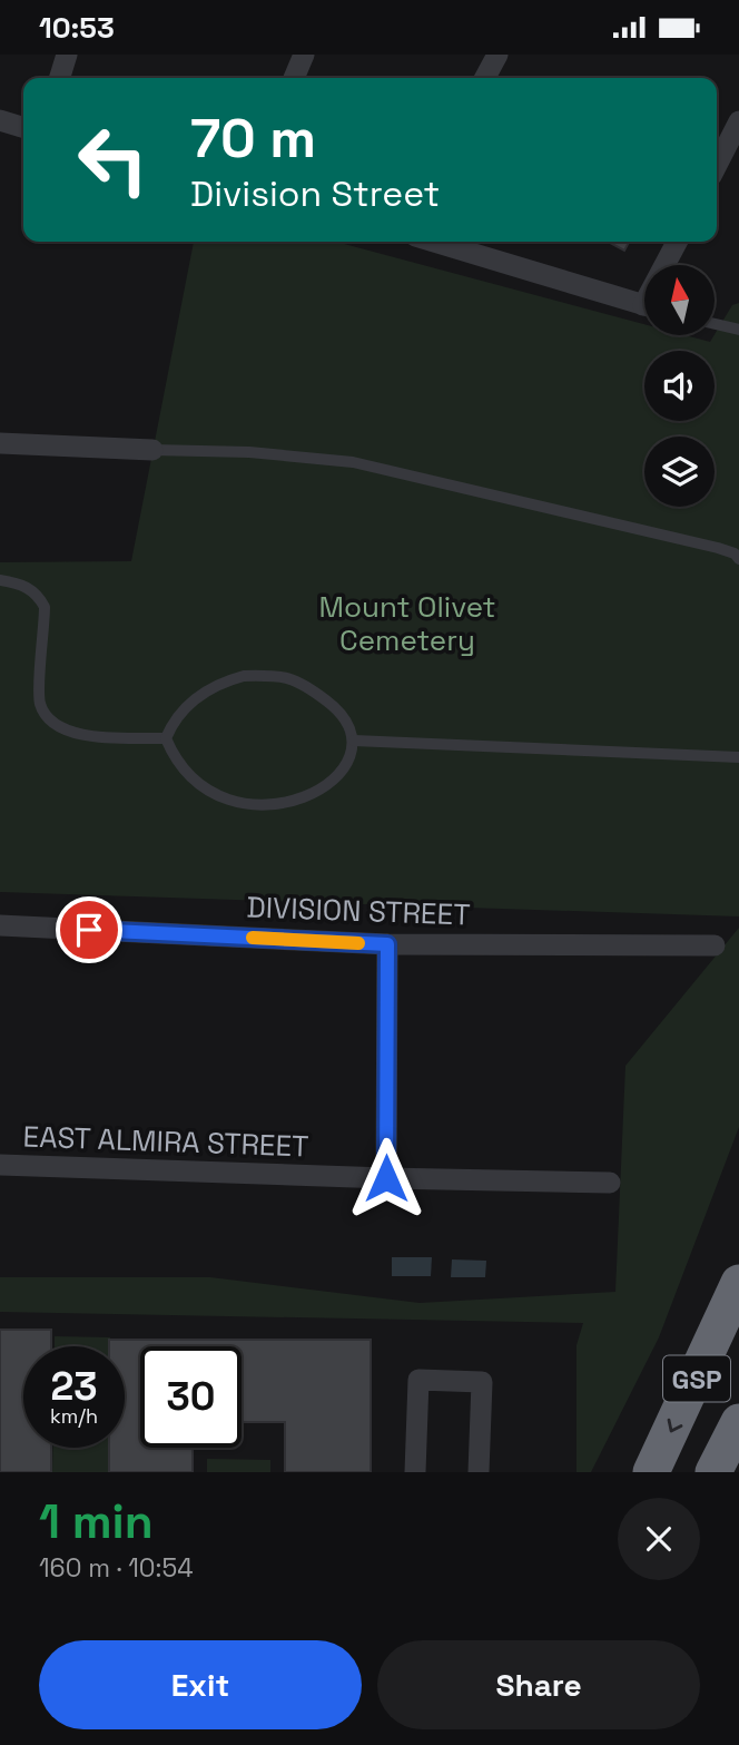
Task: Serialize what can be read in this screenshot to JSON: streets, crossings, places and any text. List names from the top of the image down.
{
  "streets": {
    "highway": ["GSP"],
    "street": ["DIVISION STREET", "EAST ALMIRA STREET"]
  },
  "parks": ["Mount Olivet Cemetery"],
  "north": "top",
  "page": {
    "status": "10:53",
    "turn": ["70 m", "Division Street"],
    "speed": "23 km/h",
    "limit": "30",
    "heading": ["1 min", "160 m · 10:54"],
    "buttons": ["Exit", "Share"]
  }
}
